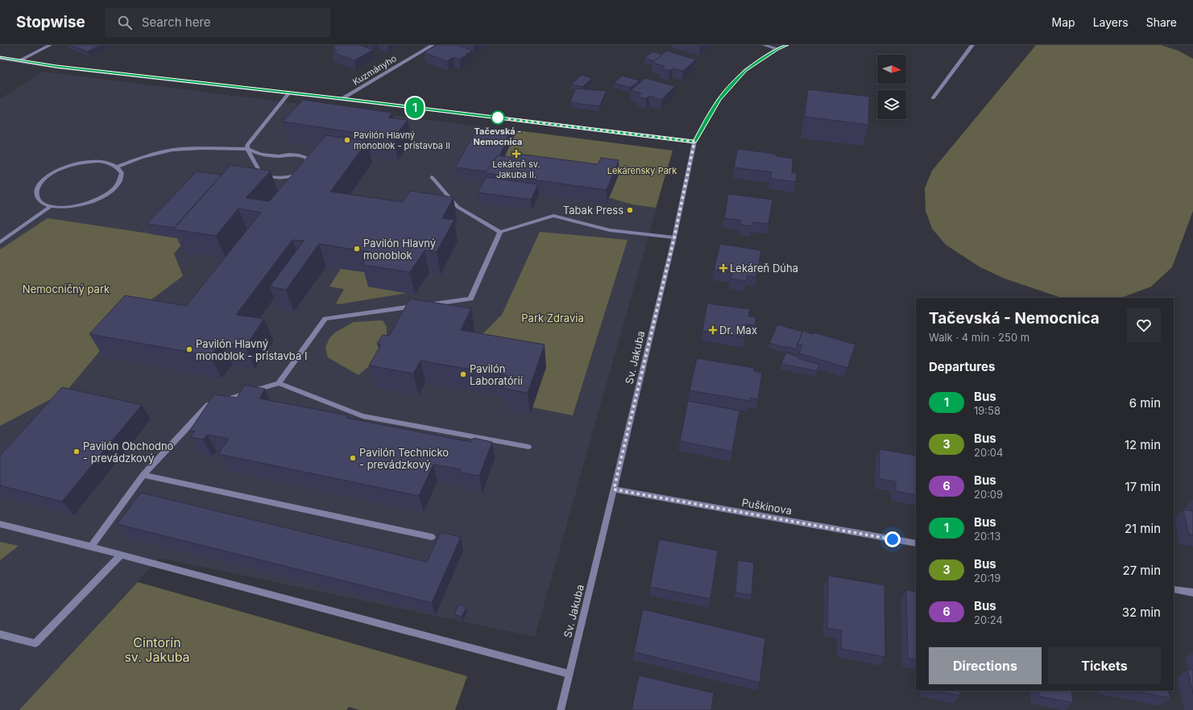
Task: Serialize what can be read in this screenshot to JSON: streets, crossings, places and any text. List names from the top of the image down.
{
  "streets": {
    "street": ["Kuzmányho", "Sv. Jakuba", "Puškinova"]
  },
  "crossings": [
    ["Sv. Jakuba", "Puškinova"]
  ],
  "parks": [
    "Lekárensky Park",
    "Nemocničný park",
    "Park Zdravia",
    "Cintorín sv. Jakuba"
  ],
  "places": {
    "other": [
      "Tačevská - Nemocnica",
      "Pavilón Hlavný monoblok - prístavba II",
      "Tabak Press",
      "Pavilón Hlavný monoblok",
      "Pavilón Hlavný monoblok - prístavba I",
      "Pavilón Laboratórií",
      "Pavilón Obchodno - prevádzkový",
      "Pavilón Technicko - prevádzkový"
    ],
    "health": ["Lekáreň sv. Jakuba II.", "Lekáreň Dúha", "Dr. Max"]
  },
  "lines": ["bus line 1"],
  "north": "right",
  "page": {
    "header": "Stopwise",
    "search": "Search here",
    "nav": ["Map", "Layers", "Share"],
    "on_map": "1",
    "heading": [
      ["Tačevská - Nemocnica", "Walk · 4 min · 250 m"],
      "Departures"
    ],
    "list": [
      {
        "mark": "1",
        "name": "Bus",
        "note": "19:58",
        "value": "6 min"
      },
      {
        "mark": "3",
        "name": "Bus",
        "note": "20:04",
        "value": "12 min"
      },
      {
        "mark": "6",
        "name": "Bus",
        "note": "20:09",
        "value": "17 min"
      },
      {
        "mark": "1",
        "name": "Bus",
        "note": "20:13",
        "value": "21 min"
      },
      {
        "mark": "3",
        "name": "Bus",
        "note": "20:19",
        "value": "27 min"
      },
      {
        "mark": "6",
        "name": "Bus",
        "note": "20:24",
        "value": "32 min"
      }
    ],
    "buttons": ["Directions", "Tickets"]
  }
}
